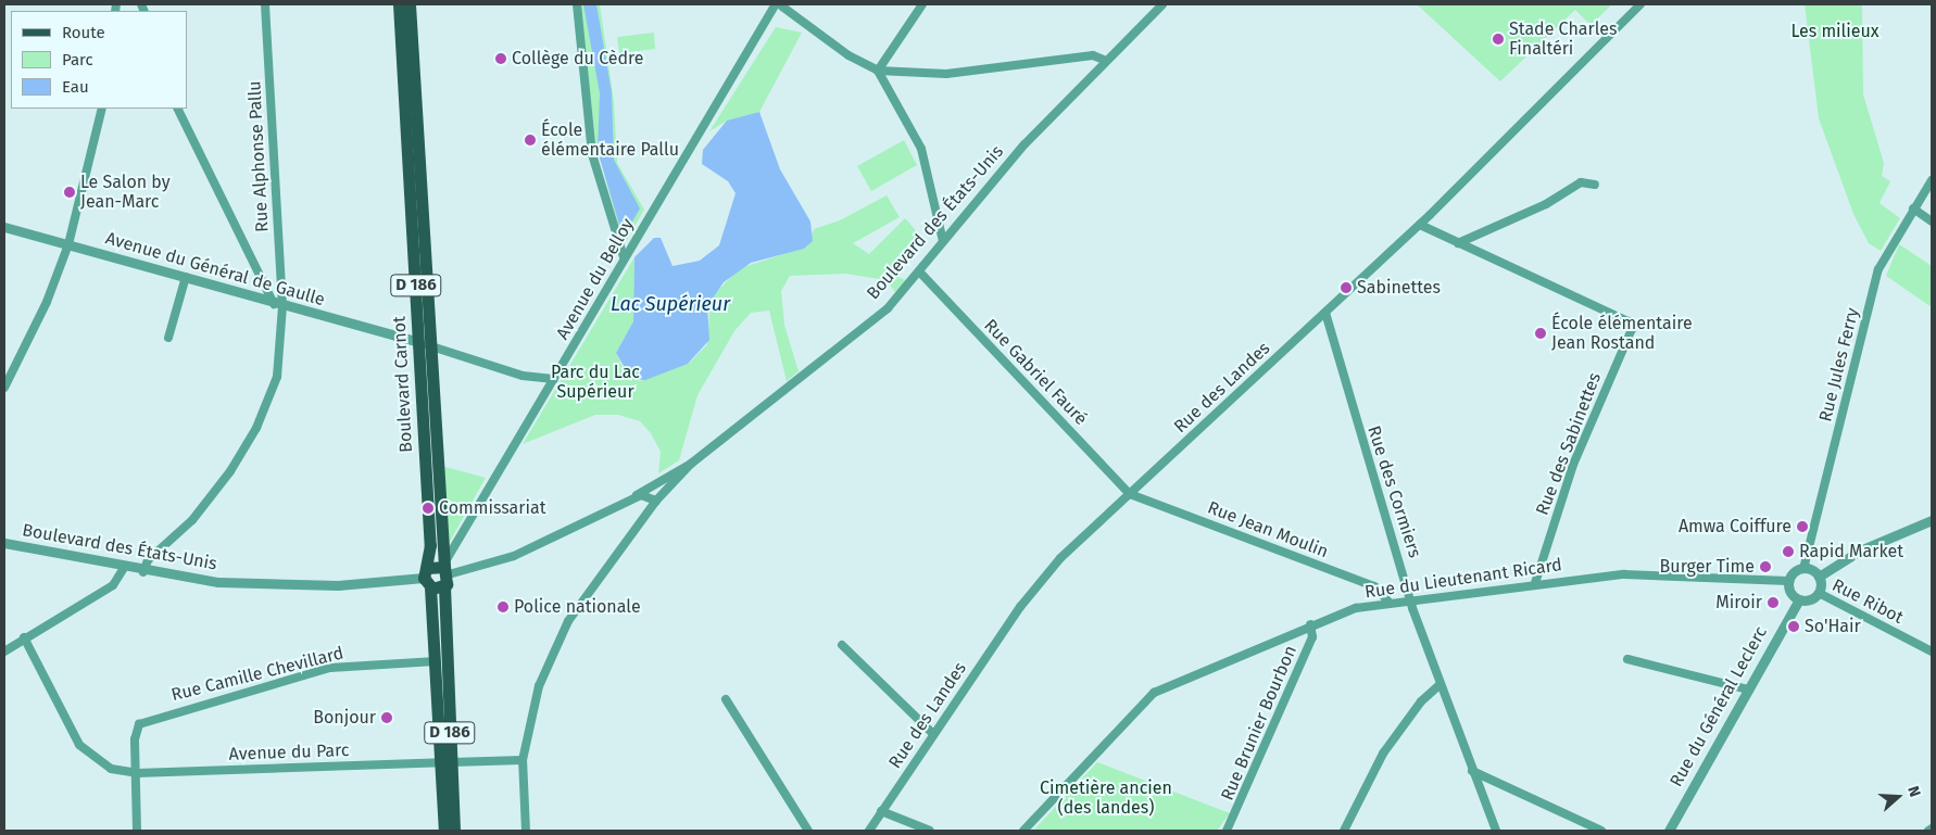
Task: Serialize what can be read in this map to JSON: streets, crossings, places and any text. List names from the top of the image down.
{
  "streets": {
    "main road": ["D 186", "Boulevard Carnot"],
    "street": [
      "Rue Alphonse Pallu",
      "Boulevard des États-Unis",
      "Avenue du Général de Gaulle",
      "Avenue du Belloy",
      "Rue Jules Ferry",
      "Rue Gabriel Fauré",
      "Rue des Landes",
      "Rue des Sabinettes",
      "Rue des Cormiers",
      "Rue Jean Moulin",
      "Rue du Lieutenant Ricard",
      "Rue Ribot",
      "Rue Camille Chevillard",
      "Rue du Général Leclerc",
      "Rue Brunier Bourbon",
      "Avenue du Parc"
    ]
  },
  "crossings": [
    ["Rue Alphonse Pallu", "Boulevard des États-Unis"],
    ["Rue Alphonse Pallu", "Avenue du Général de Gaulle"],
    ["Boulevard des États-Unis", "Avenue du Belloy"],
    ["Boulevard des États-Unis", "Rue Gabriel Fauré"],
    ["Boulevard des États-Unis", "Boulevard Carnot"],
    ["Avenue du Général de Gaulle", "Boulevard Carnot"],
    ["Avenue du Belloy", "Boulevard Carnot"],
    ["D 186", "Boulevard Carnot"],
    ["D 186", "Rue Camille Chevillard"],
    ["D 186", "Avenue du Parc"],
    ["Rue Gabriel Fauré", "Rue des Landes"],
    ["Rue Gabriel Fauré", "Rue Jean Moulin"],
    ["Boulevard Carnot", "Rue Camille Chevillard"],
    ["Boulevard Carnot", "Avenue du Parc"],
    ["Rue des Landes", "Rue des Sabinettes"],
    ["Rue des Landes", "Rue des Cormiers"],
    ["Rue des Landes", "Rue Jean Moulin"],
    ["Rue des Sabinettes", "Rue du Lieutenant Ricard"],
    ["Rue des Cormiers", "Rue du Lieutenant Ricard"],
    ["Rue Jean Moulin", "Rue du Lieutenant Ricard"],
    ["Rue du Lieutenant Ricard", "Rue Brunier Bourbon"],
    ["Rue Camille Chevillard", "Avenue du Parc"]
  ],
  "water": ["Lac Supérieur"],
  "parks": ["Les milieux", "Parc du Lac Supérieur", "Cimetière ancien (des landes)"],
  "places": [
    "Stade Charles Finaltéri",
    "Collège du Cèdre",
    "École élémentaire Pallu",
    "Le Salon by Jean-Marc",
    "Sabinettes",
    "École élémentaire Jean Rostand",
    "Commissariat",
    "Amwa Coiffure",
    "Rapid Market",
    "Burger Time",
    "Miroir",
    "Police nationale",
    "So'Hair",
    "Bonjour"
  ],
  "legend": ["Route", "Parc", "Eau"],
  "north": "right"
}
